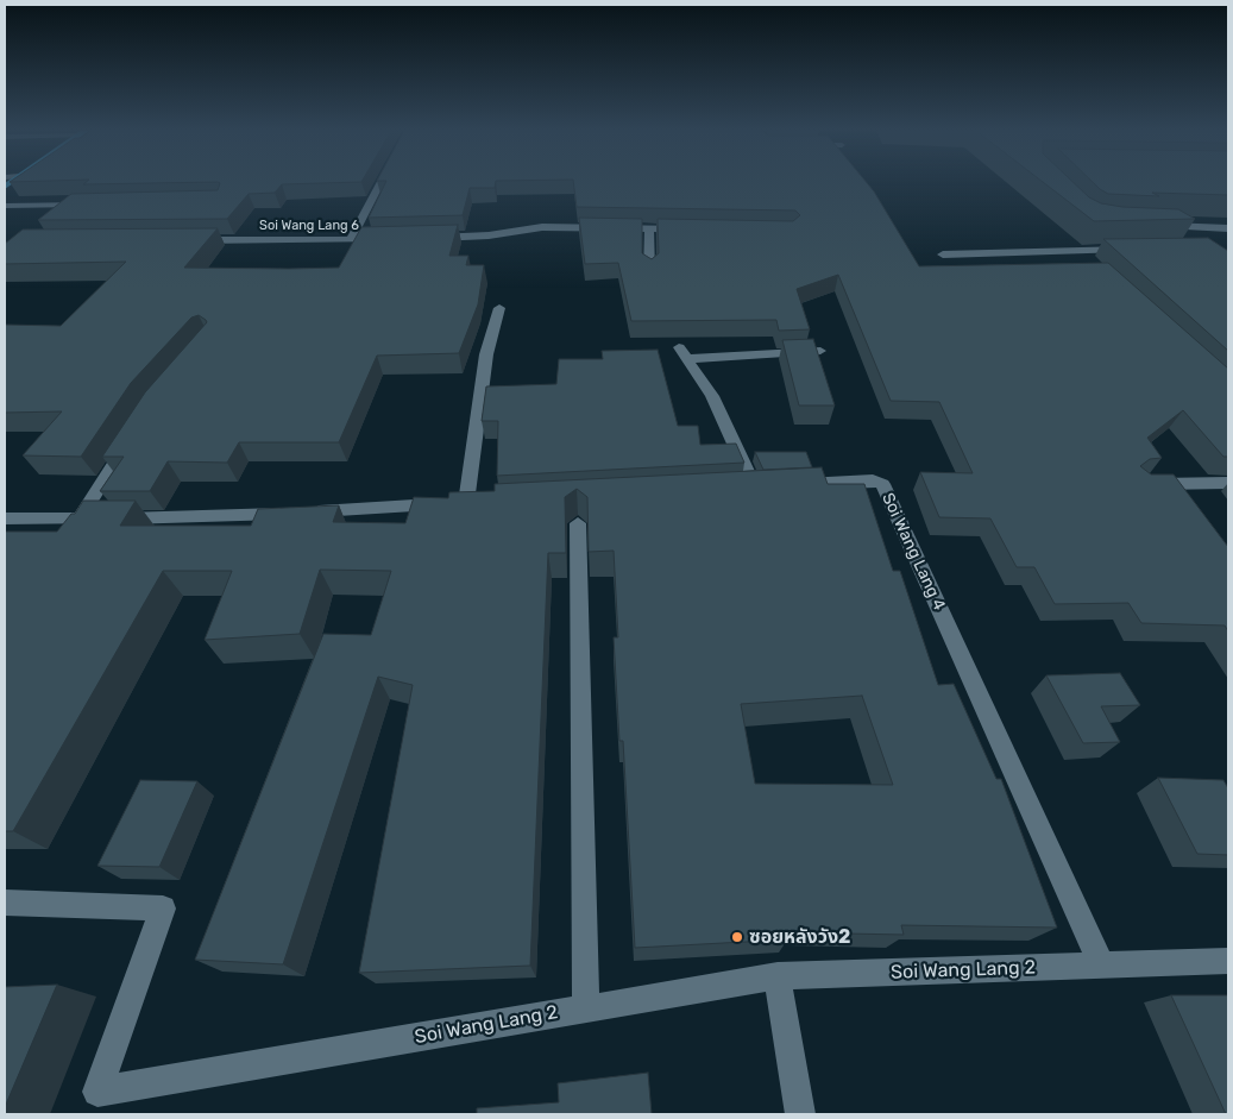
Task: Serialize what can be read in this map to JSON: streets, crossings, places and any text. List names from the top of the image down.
{
  "streets": {
    "street": ["Soi Wang Lang 6", "Soi Wang Lang 4", "Soi Wang Lang 2"]
  },
  "crossings": [
    ["Soi Wang Lang 4", "Soi Wang Lang 2"]
  ],
  "places": ["ซอยหลังวัง2"]
}
